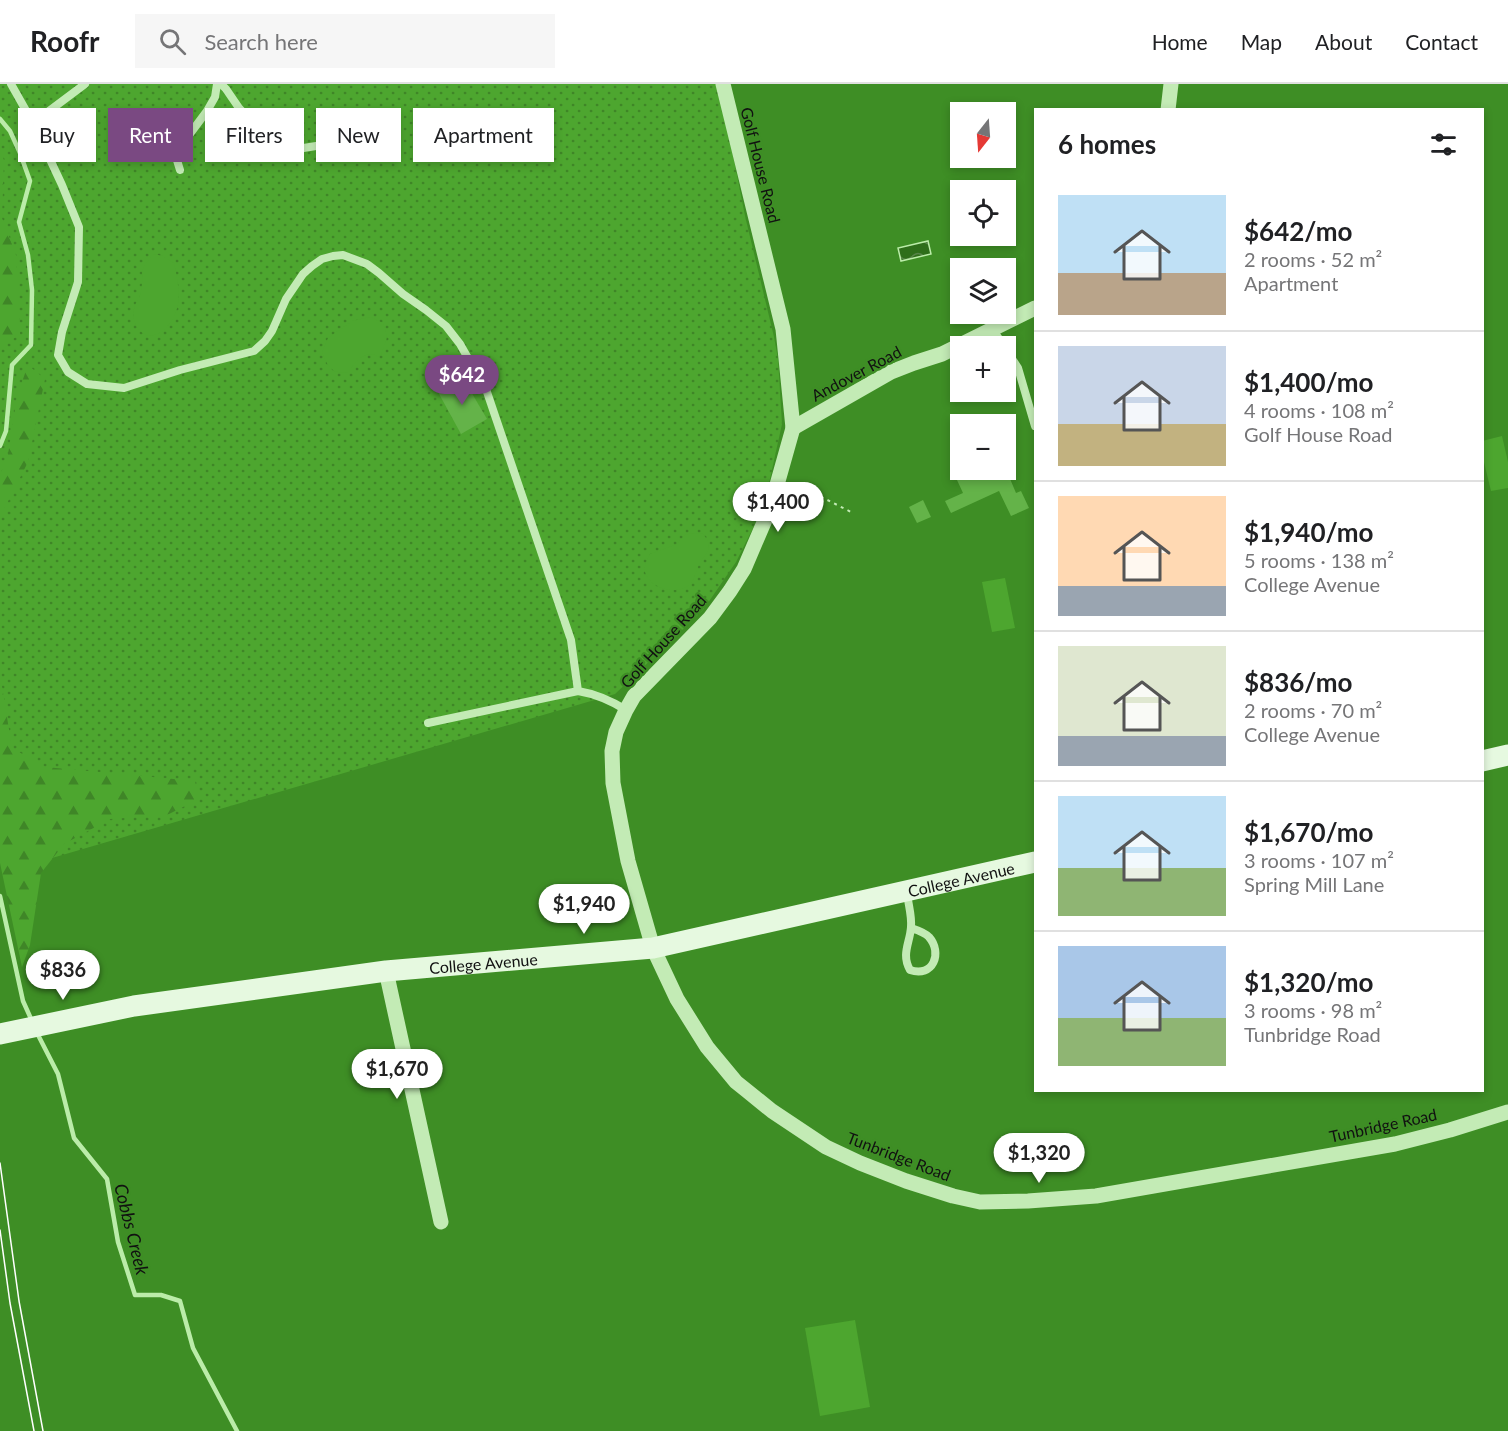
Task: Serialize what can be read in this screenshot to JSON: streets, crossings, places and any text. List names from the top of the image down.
{
  "streets": {
    "main road": ["College Avenue"],
    "street": ["Golf House Road", "Andover Road", "Tunbridge Road"]
  },
  "crossings": [
    ["Golf House Road", "Andover Road"],
    ["Golf House Road", "College Avenue"],
    ["Golf House Road", "Tunbridge Road"],
    ["College Avenue", "Tunbridge Road"]
  ],
  "water": ["Cobbs Creek"],
  "north": "bottom",
  "page": {
    "header": "Roofr",
    "search": "Search here",
    "nav": [
      "Home",
      "Map",
      "About",
      "Contact"
    ],
    "map_buttons": ["+", "−"],
    "chip": [
      "Buy",
      "Rent",
      "Filters",
      "New",
      "Apartment"
    ],
    "heading": "6 homes",
    "list": [
      {
        "name": "$642/mo",
        "note": "2 rooms · 52 m² · Apartment"
      },
      {
        "name": "$1,400/mo",
        "note": "4 rooms · 108 m² · Golf House Road"
      },
      {
        "name": "$1,940/mo",
        "note": "5 rooms · 138 m² · College Avenue"
      },
      {
        "name": "$836/mo",
        "note": "2 rooms · 70 m² · College Avenue"
      },
      {
        "name": "$1,670/mo",
        "note": "3 rooms · 107 m² · Spring Mill Lane"
      },
      {
        "name": "$1,320/mo",
        "note": "3 rooms · 98 m² · Tunbridge Road"
      }
    ],
    "price": [
      "$642",
      "$1,400",
      "$1,940",
      "$836",
      "$1,670",
      "$1,320"
    ]
  }
}
